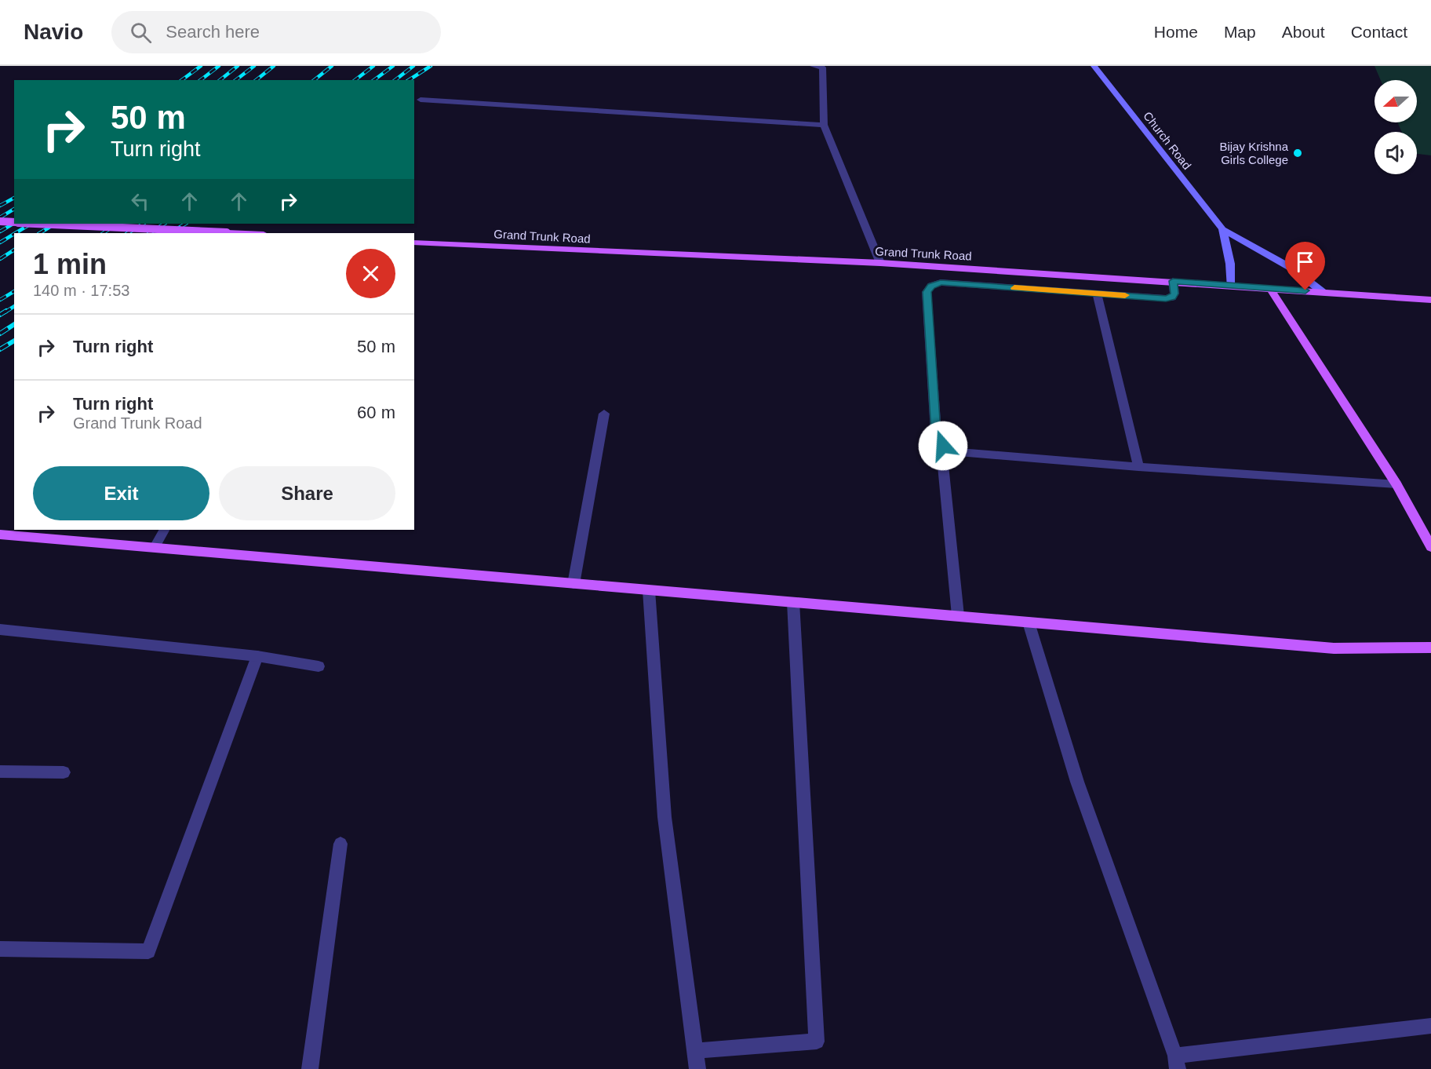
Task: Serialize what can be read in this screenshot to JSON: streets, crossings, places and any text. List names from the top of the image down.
{
  "streets": {
    "main road": ["Grand Trunk Road"],
    "street": ["Church Road"]
  },
  "places": ["Bijay Krishna Girls College"],
  "north": "left",
  "page": {
    "header": "Navio",
    "search": "Search here",
    "nav": [
      "Home",
      "Map",
      "About",
      "Contact"
    ],
    "turn": ["50 m", "Turn right"],
    "heading": ["1 min", "140 m · 17:53"],
    "list": [
      {
        "name": "Turn right",
        "value": "50 m"
      },
      {
        "name": "Turn right",
        "note": "Grand Trunk Road",
        "value": "60 m"
      }
    ],
    "buttons": ["Exit", "Share"]
  }
}
